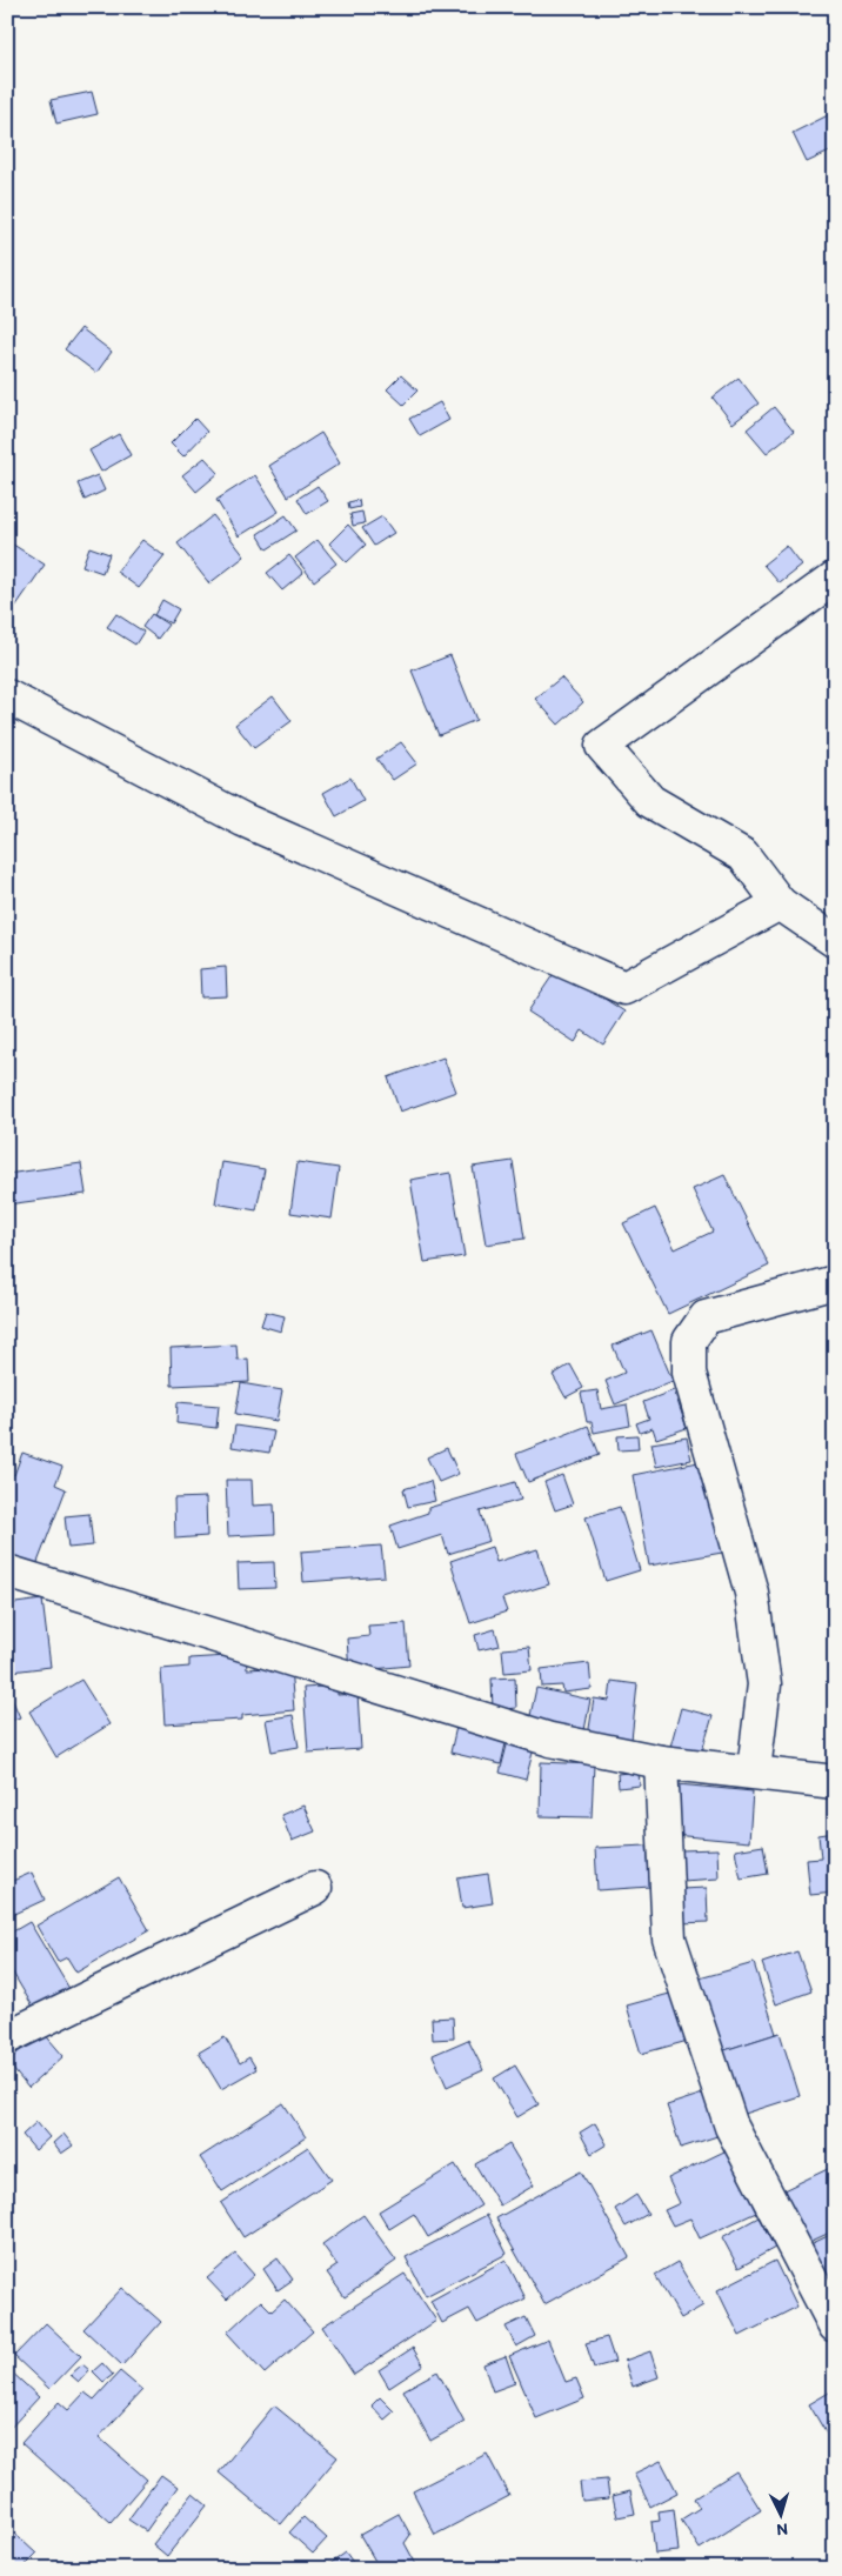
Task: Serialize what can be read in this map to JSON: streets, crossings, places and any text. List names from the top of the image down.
{
  "north": "bottom"
}
